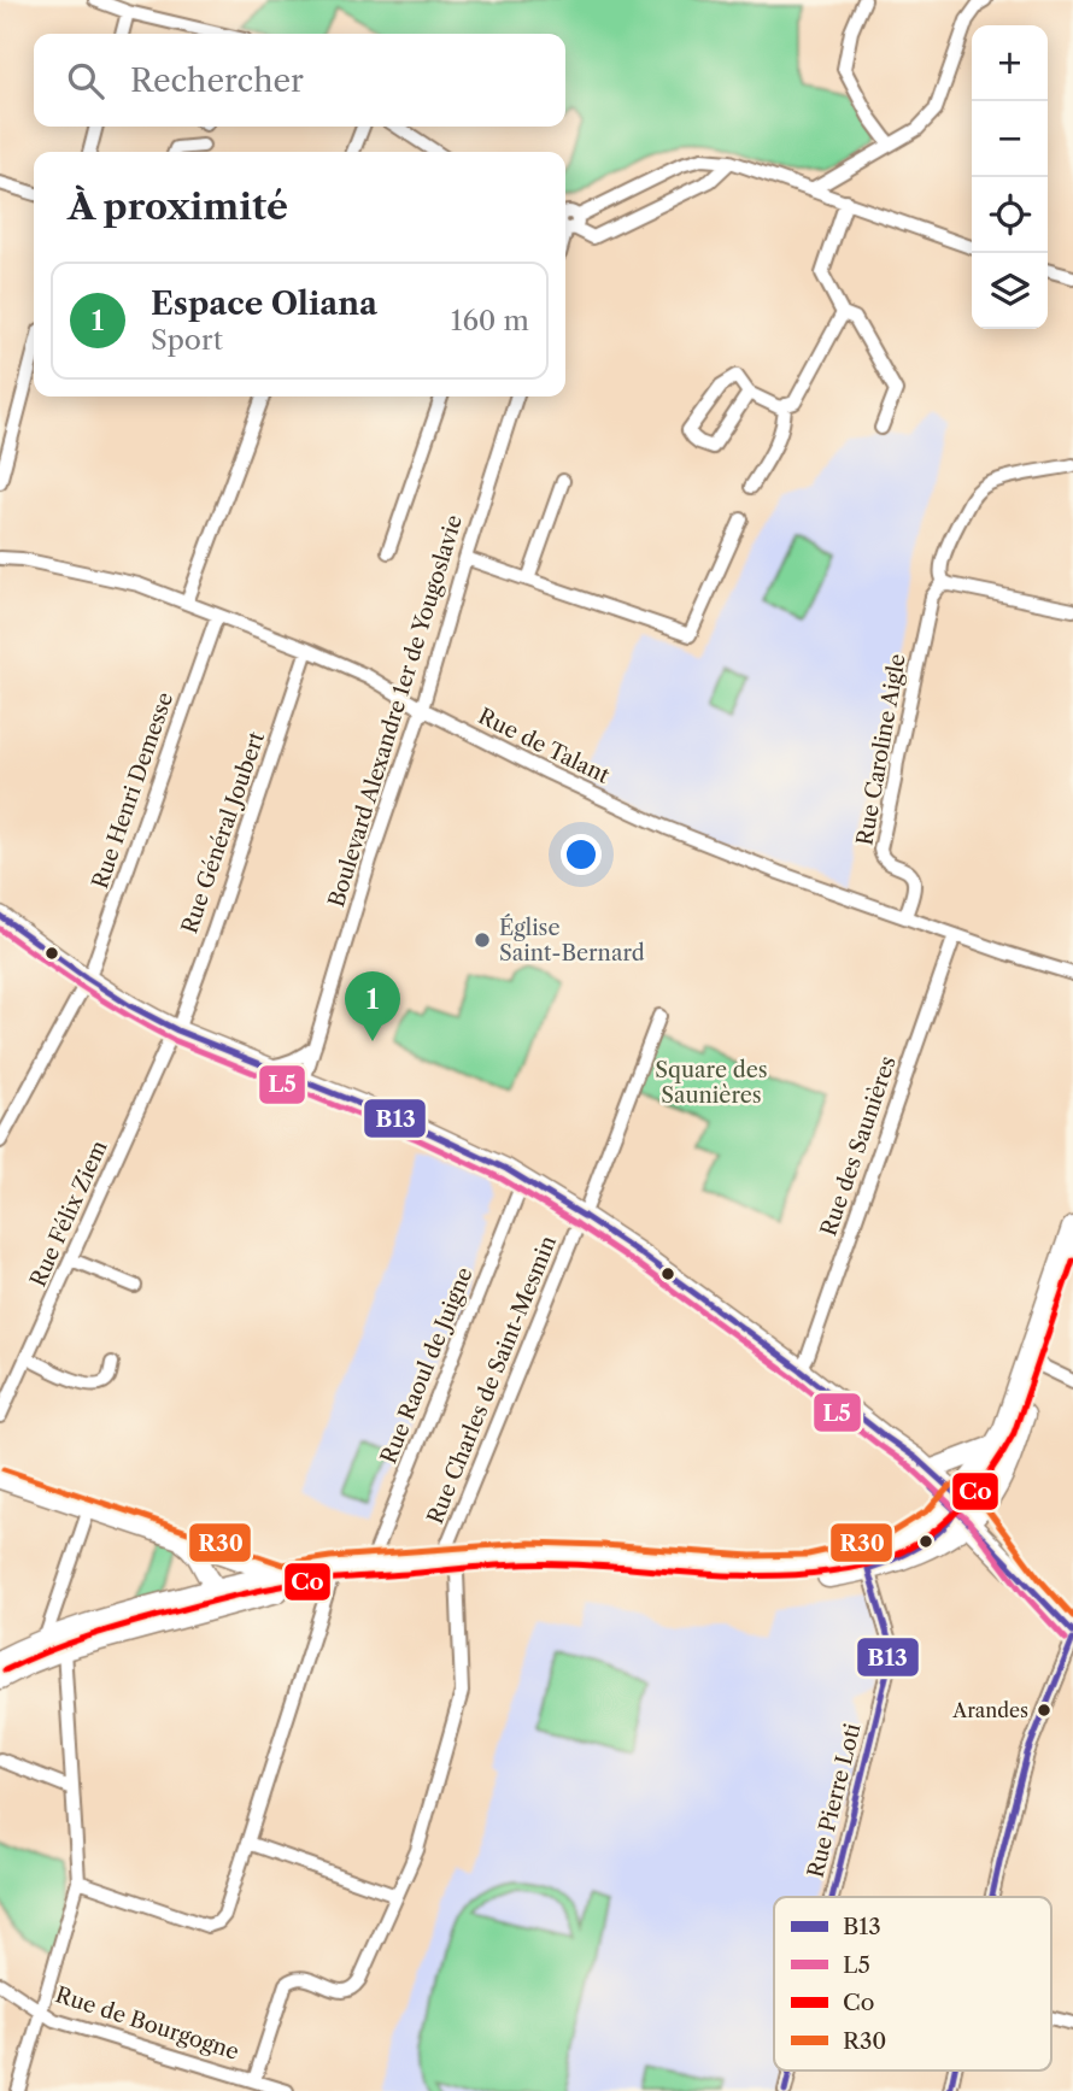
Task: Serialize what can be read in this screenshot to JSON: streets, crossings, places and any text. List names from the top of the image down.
{
  "streets": {
    "street": [
      "Boulevard Alexandre 1er de Yougoslavie",
      "Rue de Talant",
      "Rue Caroline Aigle",
      "Rue Henri Demesse",
      "Rue Général Joubert",
      "Rue des Saunières",
      "Rue Félix Ziem",
      "Rue Raoul de Juigne",
      "Rue Charles de Saint-Mesmin",
      "Rue Pierre Loti",
      "Rue de Bourgogne"
    ]
  },
  "crossings": [
    ["Boulevard Alexandre 1er de Yougoslavie", "Rue de Talant"],
    ["Rue de Talant", "Rue Caroline Aigle"],
    ["Rue de Talant", "Rue Henri Demesse"],
    ["Rue de Talant", "Rue Général Joubert"],
    ["Rue de Talant", "Rue des Saunières"],
    ["Rue Général Joubert", "Rue Félix Ziem"]
  ],
  "parks": ["Square des Saunières"],
  "places": ["Église Saint-Bernard", "Arandes"],
  "lines": [
    "transit line B13",
    "transit line L5",
    "transit line Co",
    "transit line R30"
  ],
  "legend": [
    "B13",
    "L5",
    "Co",
    "R30"
  ],
  "page": {
    "map_buttons": ["+", "−"],
    "search": "Rechercher",
    "heading": "À proximité",
    "list": [
      {
        "mark": "1",
        "name": "Espace Oliana",
        "note": "Sport",
        "value": "160 m"
      }
    ],
    "pins": "1"
  }
}
